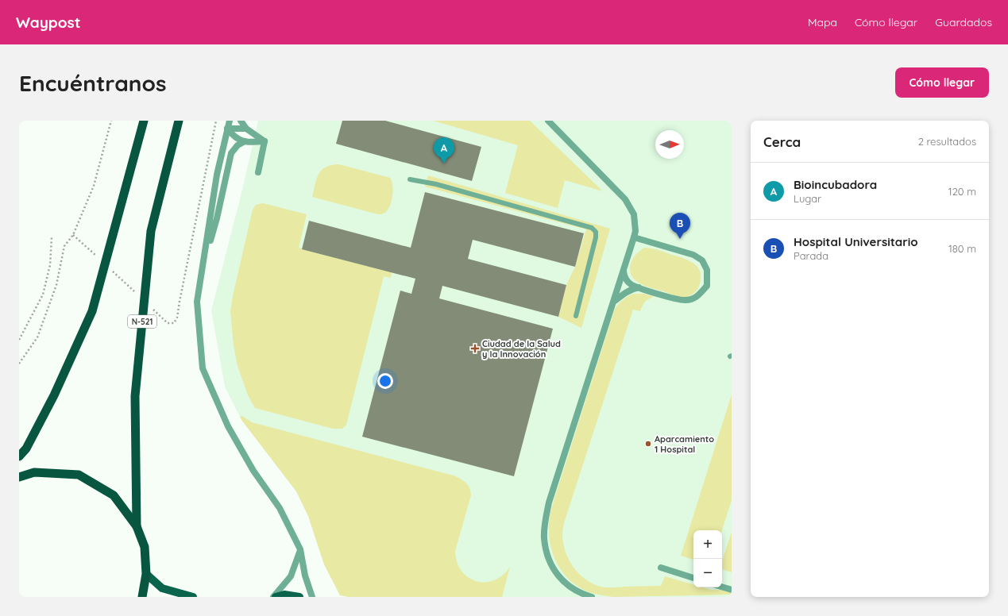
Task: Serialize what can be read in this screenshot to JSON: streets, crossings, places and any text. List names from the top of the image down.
{
  "streets": {
    "highway": ["N-521"]
  },
  "places": {
    "health": ["Ciudad de la Salud y la Innovación"],
    "other": ["Aparcamiento 1 Hospital"]
  },
  "north": "right",
  "page": {
    "header": "Waypost",
    "nav": ["Mapa", "Cómo llegar", "Guardados"],
    "buttons": "Cómo llegar",
    "title": "Encuéntranos",
    "heading": ["Cerca", "2 resultados"],
    "pins": ["A", "B"],
    "list": [
      {
        "mark": "A",
        "name": "Bioincubadora",
        "note": "Lugar",
        "value": "120 m"
      },
      {
        "mark": "B",
        "name": "Hospital Universitario",
        "note": "Parada",
        "value": "180 m"
      }
    ],
    "map_buttons": ["+", "−"]
  }
}
